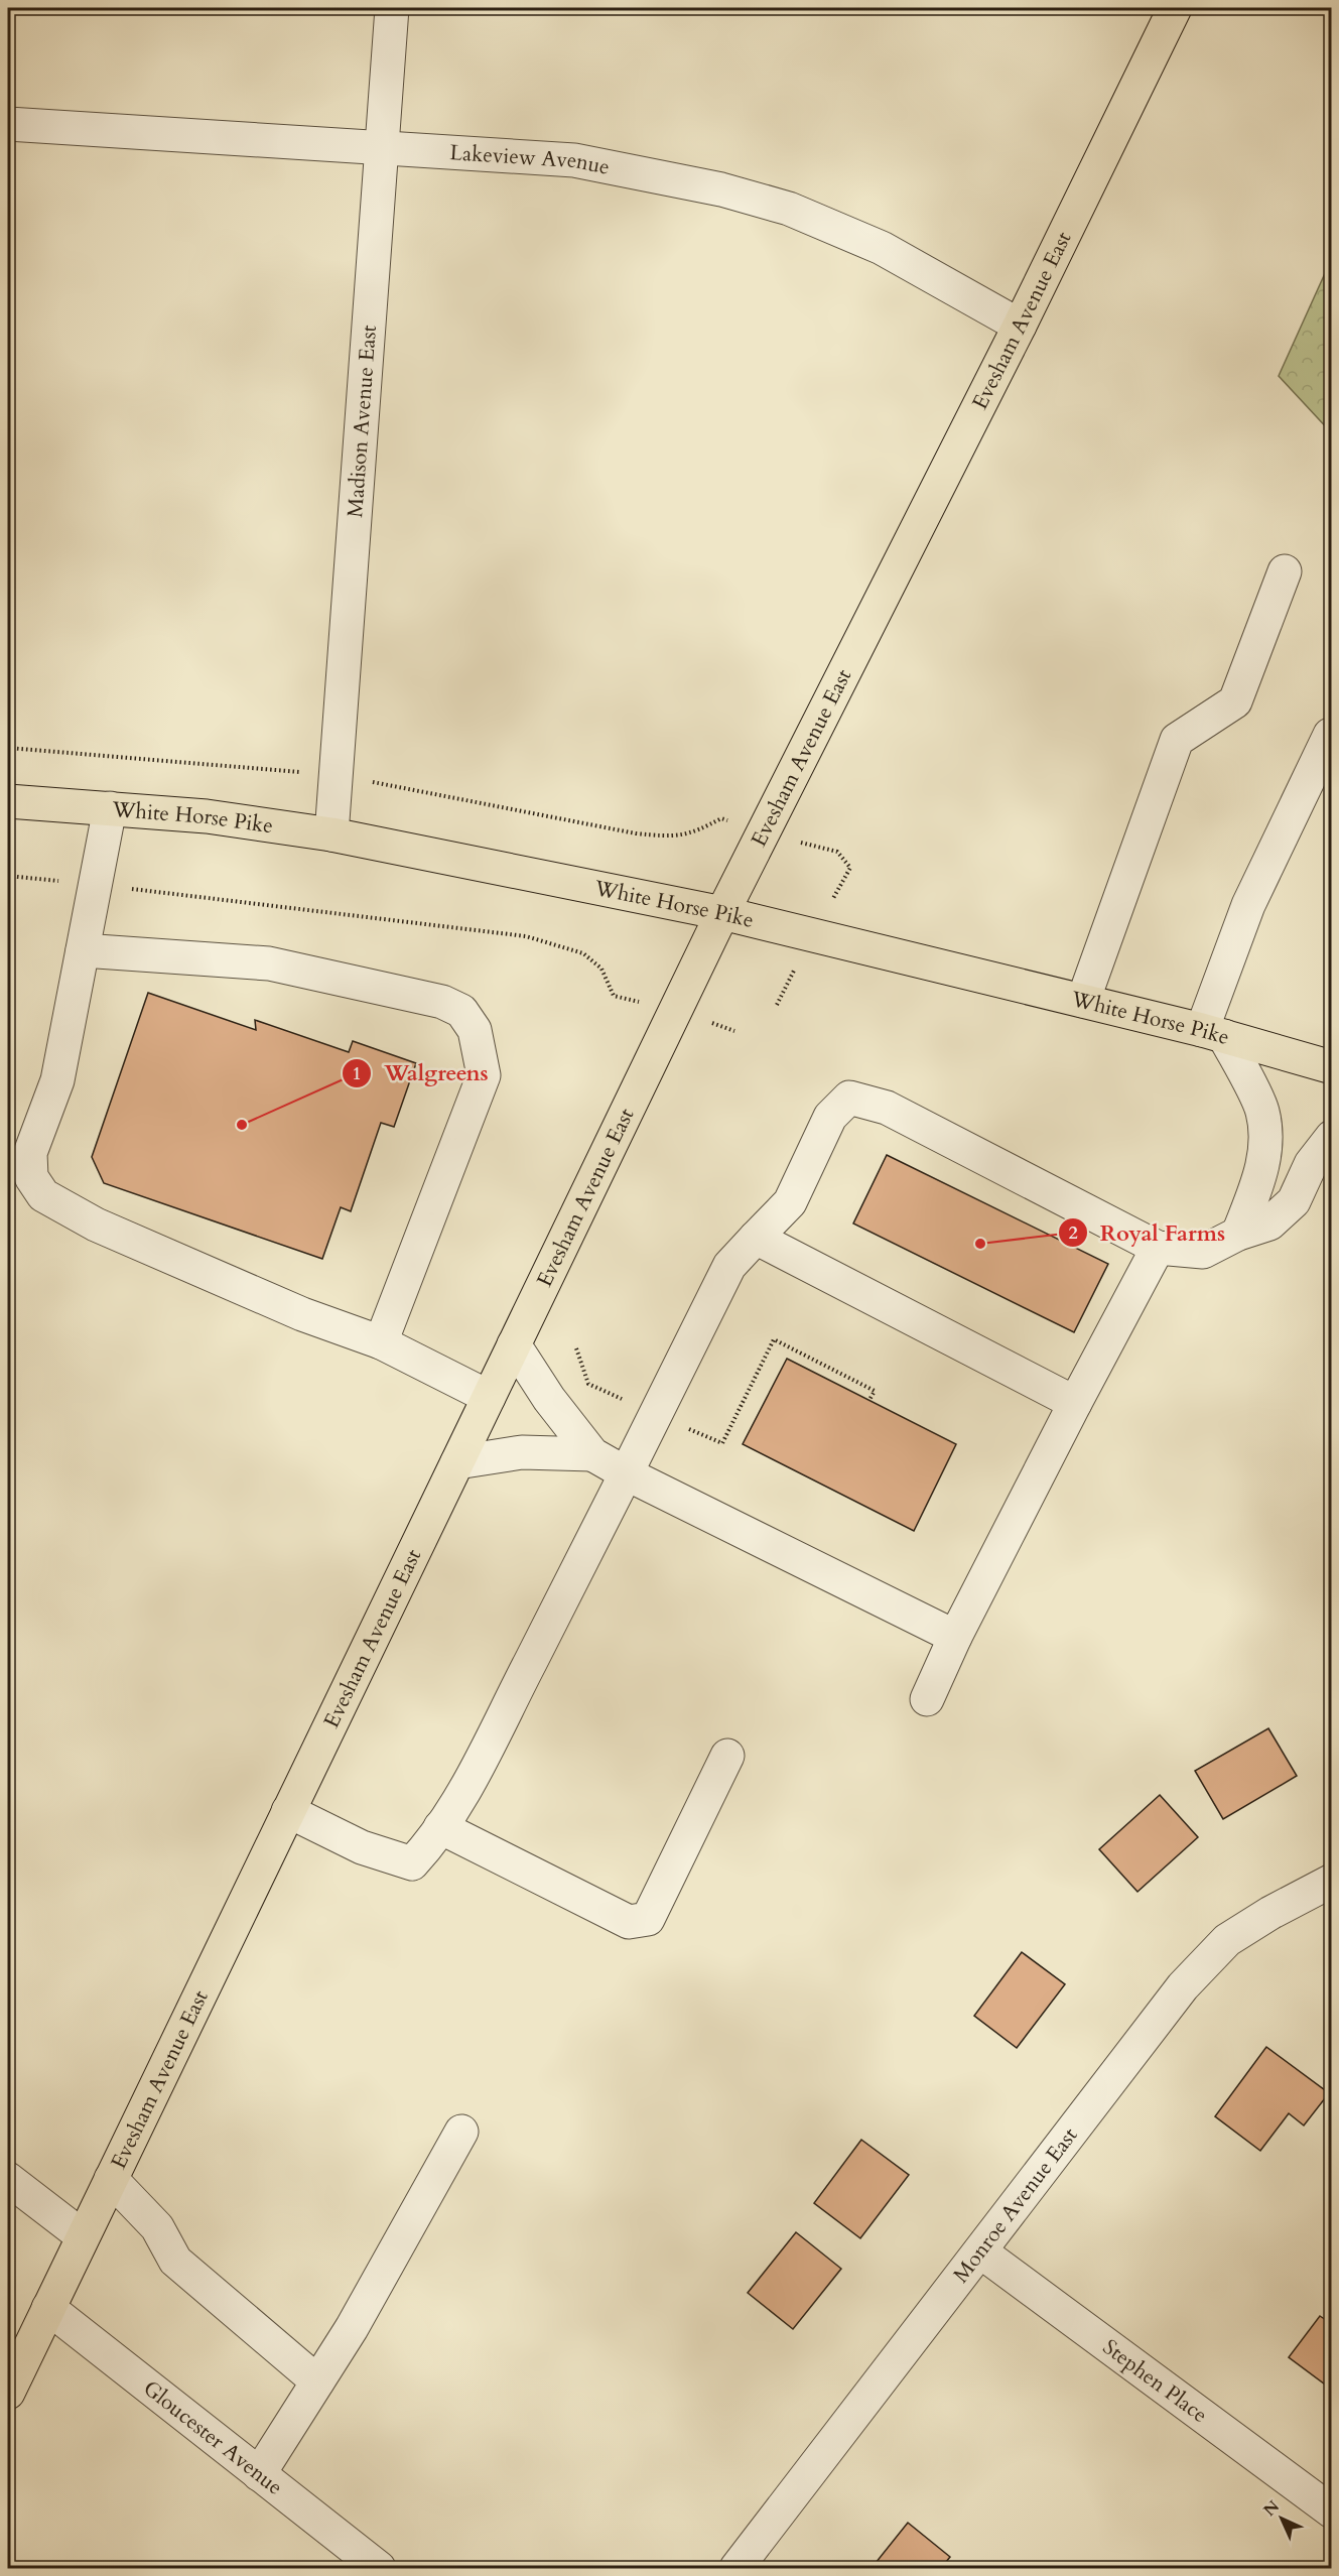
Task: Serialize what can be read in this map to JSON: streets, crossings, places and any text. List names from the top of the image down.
{
  "streets": {
    "main road": ["Evesham Avenue East", "White Horse Pike"],
    "street": [
      "Lakeview Avenue",
      "Madison Avenue East",
      "Monroe Avenue East",
      "Stephen Place",
      "Gloucester Avenue"
    ]
  },
  "crossings": [
    ["Lakeview Avenue", "Evesham Avenue East"],
    ["Lakeview Avenue", "Madison Avenue East"],
    ["Evesham Avenue East", "White Horse Pike"],
    ["Evesham Avenue East", "Gloucester Avenue"],
    ["Madison Avenue East", "White Horse Pike"],
    ["Monroe Avenue East", "Stephen Place"]
  ],
  "places": ["Walgreens", "Royal Farms"],
  "north": "top left"
}
